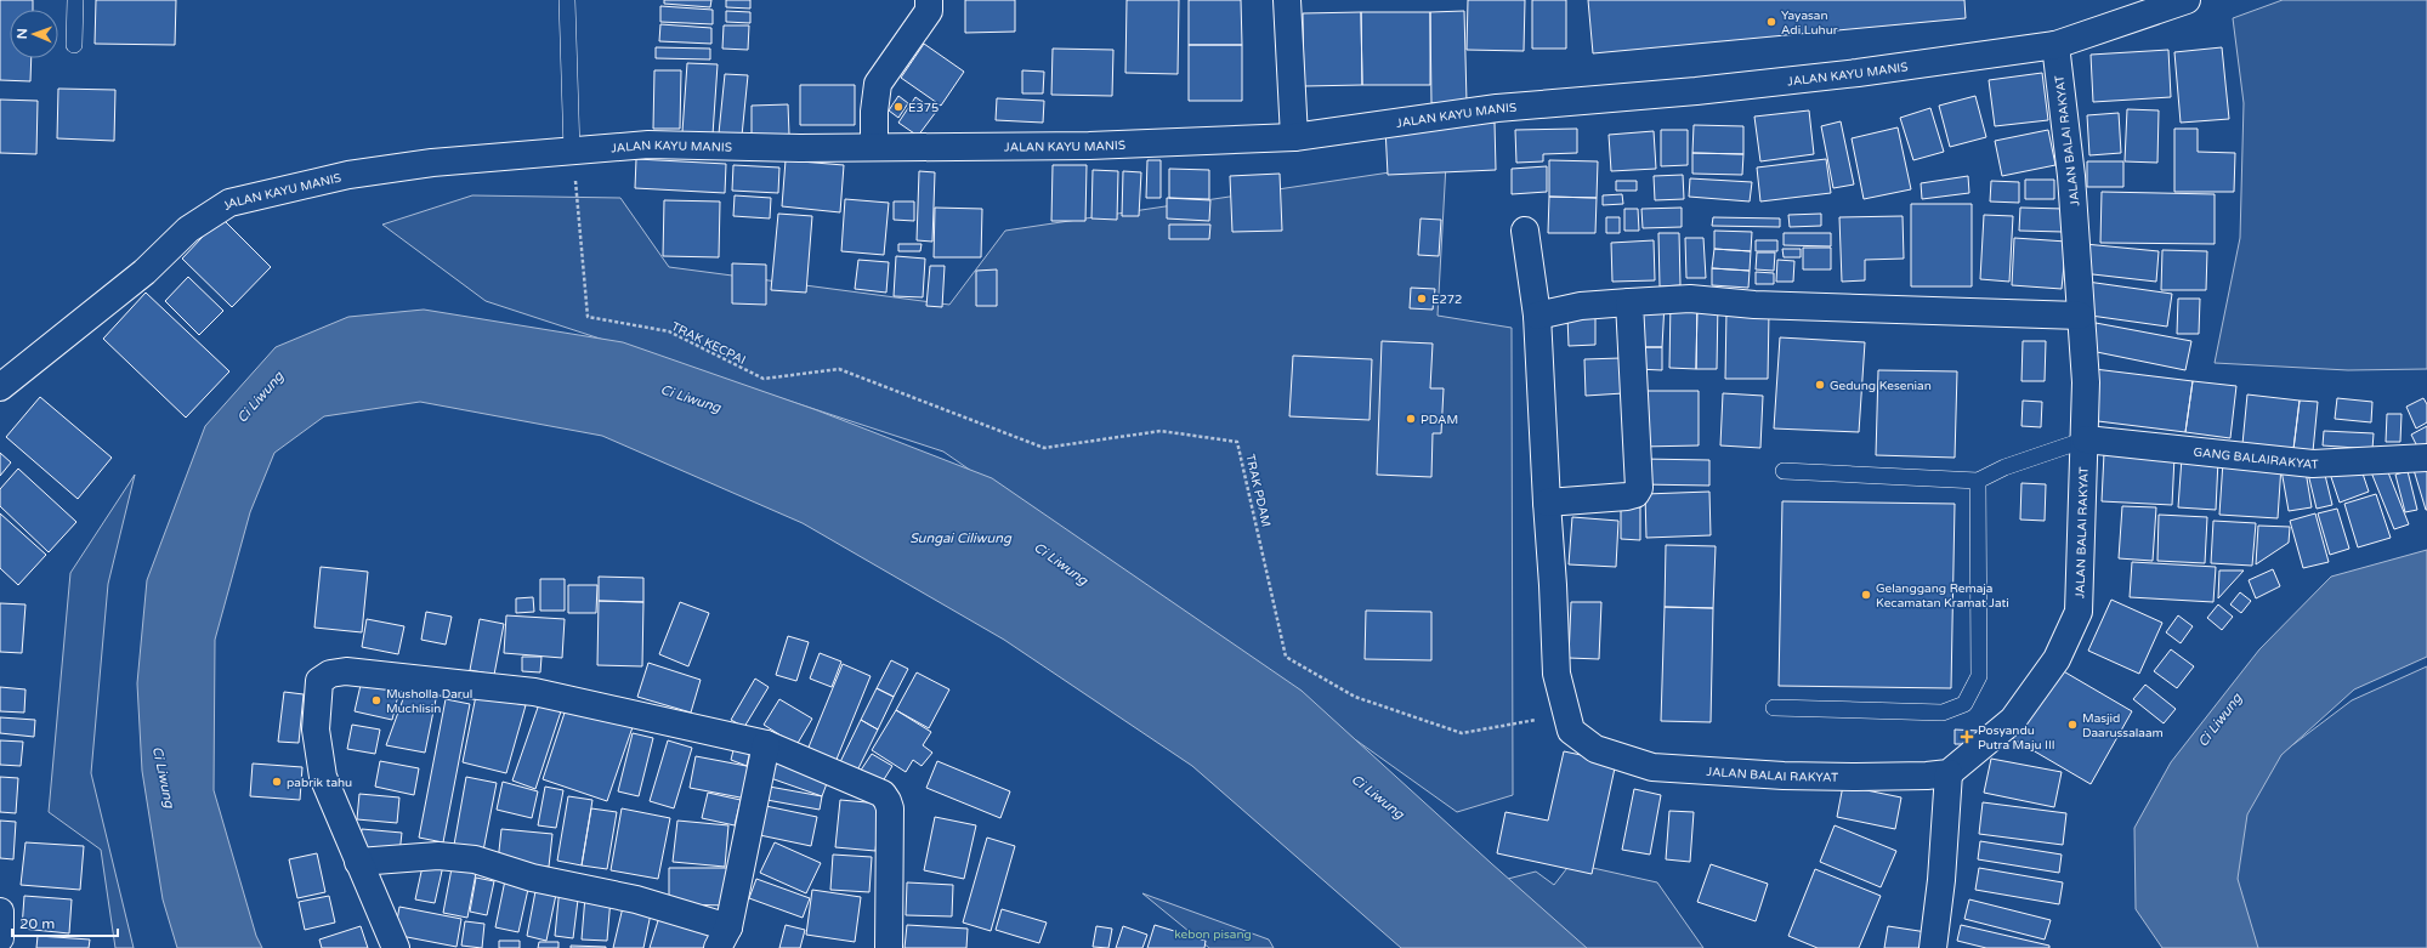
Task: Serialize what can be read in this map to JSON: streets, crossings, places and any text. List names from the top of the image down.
{
  "streets": {
    "street": ["JALAN KAYU MANIS", "JALAN BALAI RAKYAT", "GANG BALAIRAKYAT"],
    "path": ["TRAK KECPAI", "TRAK PDAM"]
  },
  "crossings": [
    ["JALAN KAYU MANIS", "JALAN BALAI RAKYAT"],
    ["JALAN KAYU MANIS", "TRAK KECPAI"],
    ["JALAN BALAI RAKYAT", "GANG BALAIRAKYAT"],
    ["JALAN BALAI RAKYAT", "TRAK PDAM"],
    ["TRAK KECPAI", "TRAK PDAM"]
  ],
  "water": ["Ci Liwung", "Sungai Ciliwung"],
  "parks": ["kebon pisang"],
  "places": {
    "other": [
      "Yayasan Adi Luhur",
      "E375",
      "E272",
      "Gedung Kesenian",
      "PDAM",
      "Gelanggang Remaja Kecamatan Kramat Jati",
      "Musholla Darul Muchlisin",
      "Masjid Daarussalaam",
      "pabrik tahu"
    ],
    "health": ["Posyandu Putra Maju III"]
  },
  "scale_bar": "20 m",
  "north": "left"
}
